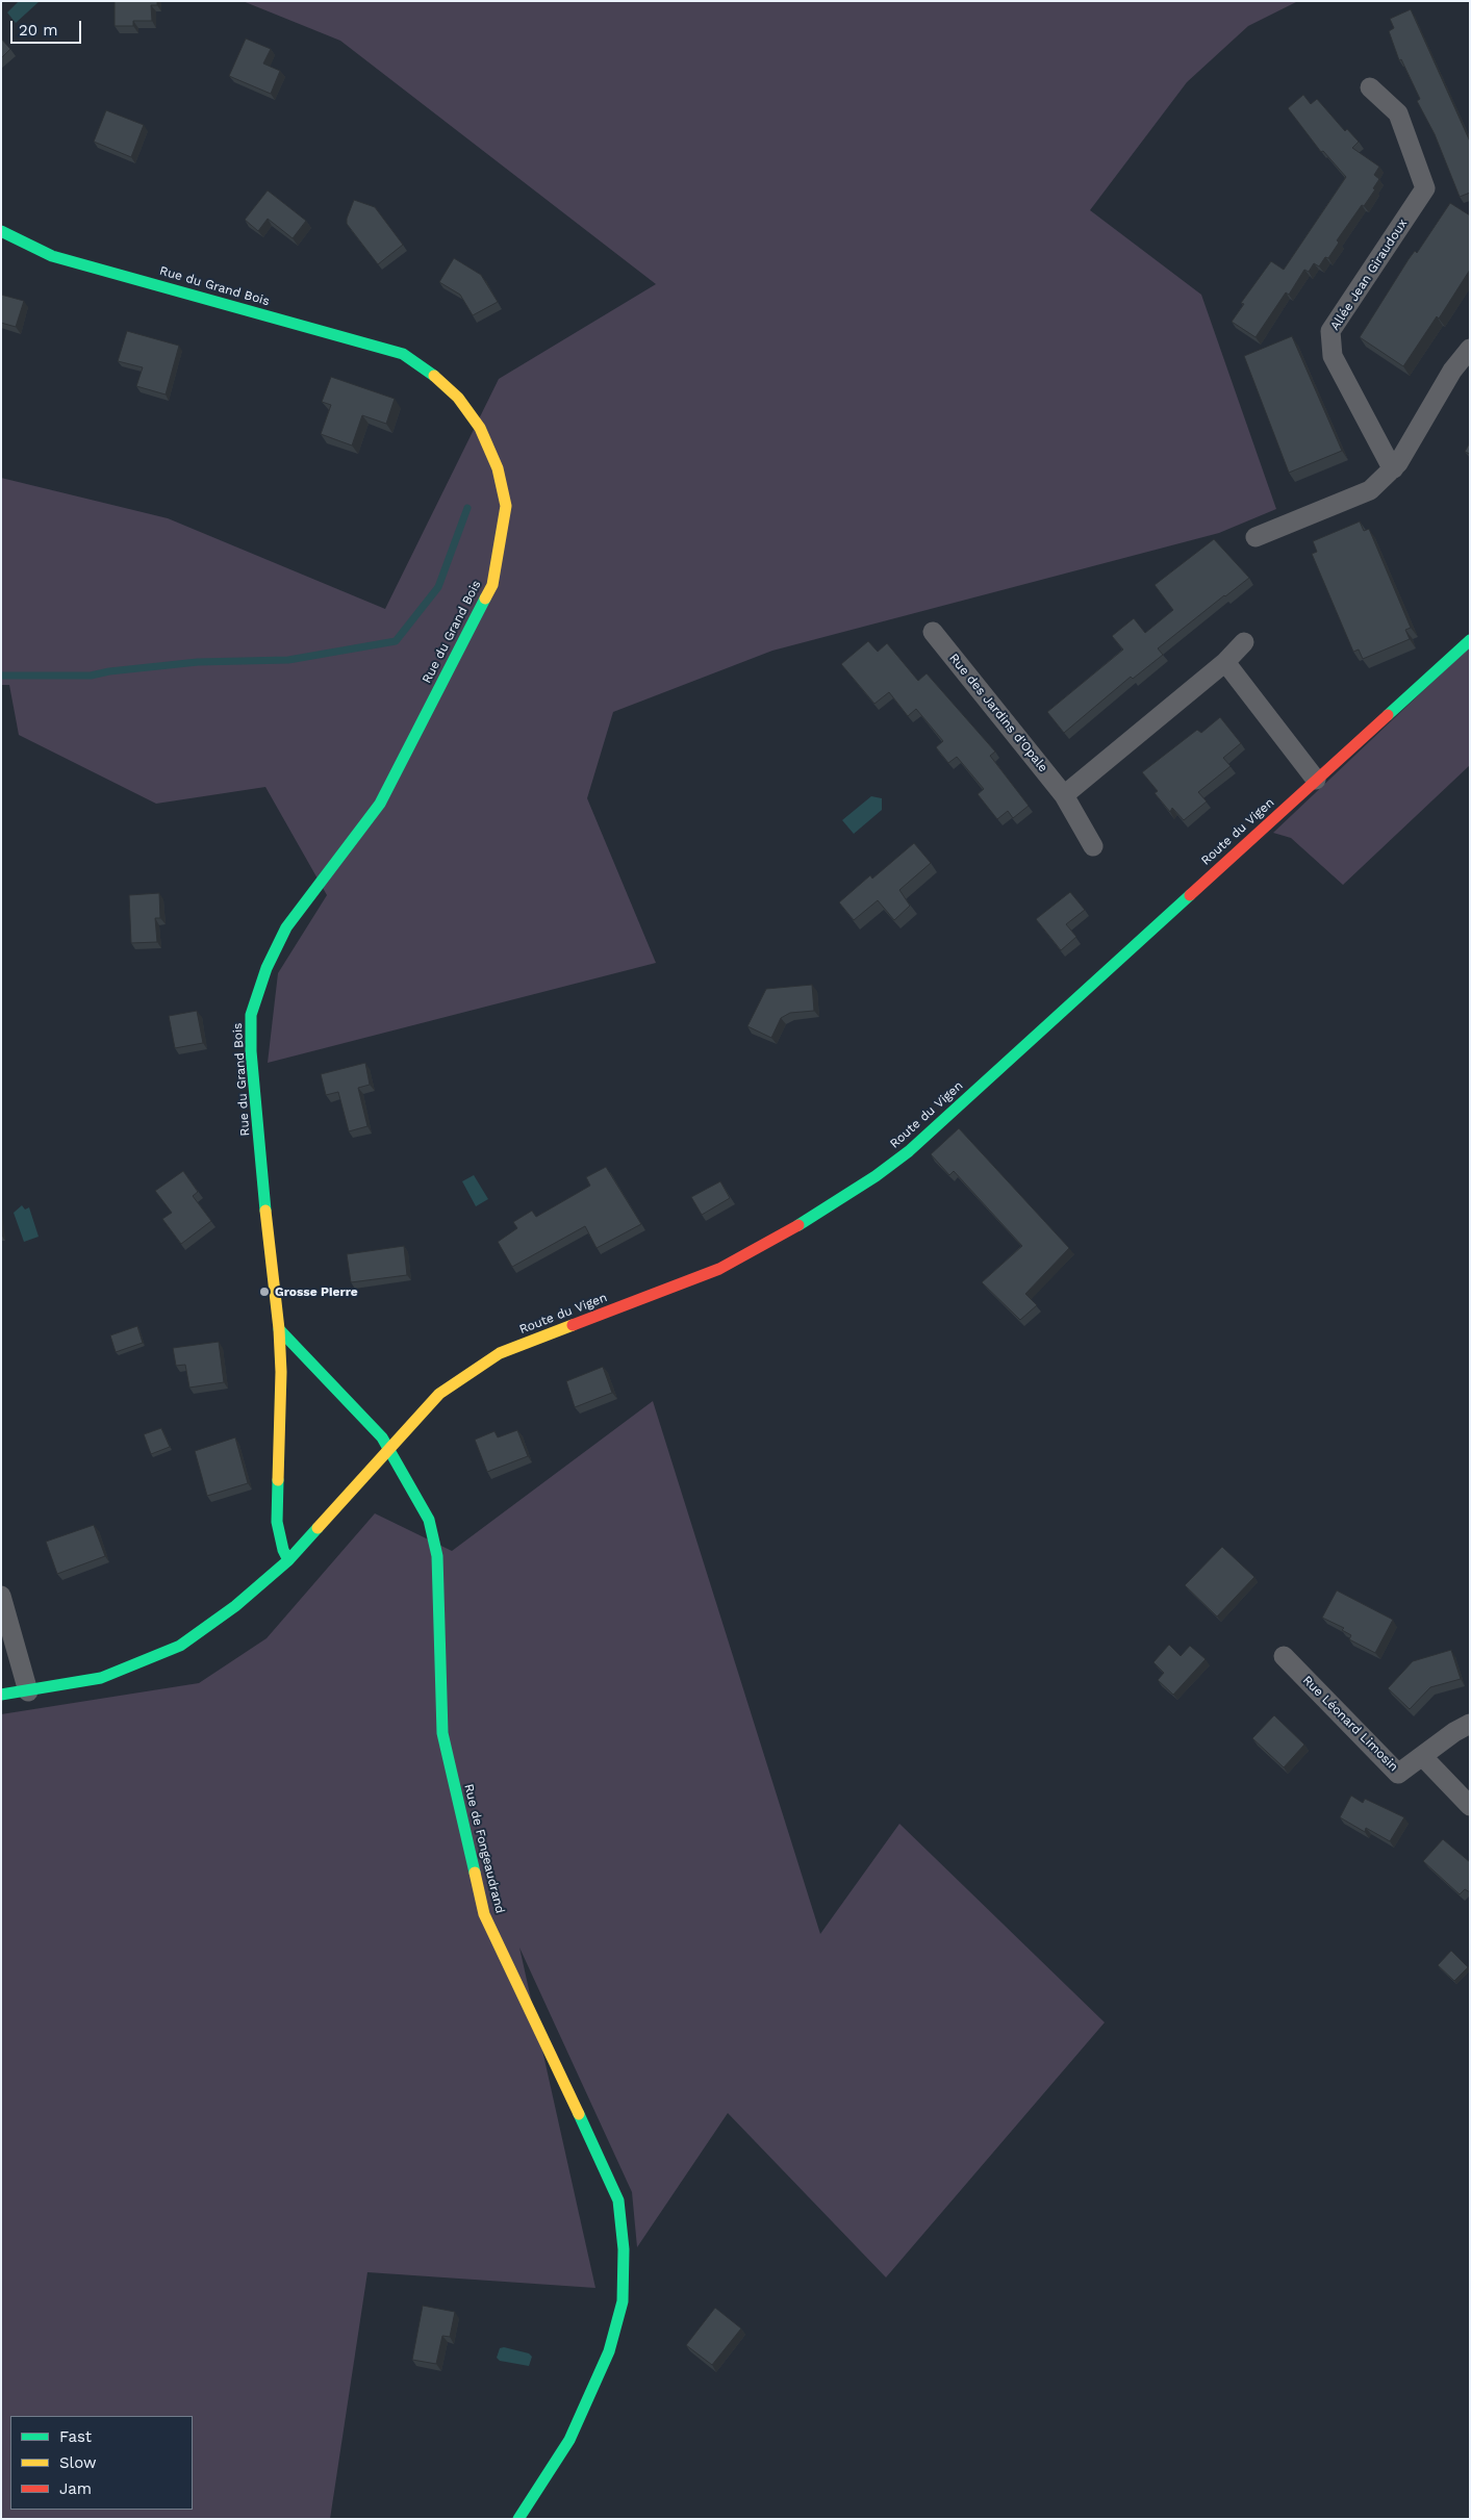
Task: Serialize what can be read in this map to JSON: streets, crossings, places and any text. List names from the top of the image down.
{
  "streets": {
    "street": [
      "Allée Jean Giraudoux",
      "Rue du Grand Bois",
      "Rue des Jardins d'Opale",
      "Route du Vigen",
      "Rue Léonard Limosin",
      "Rue de Fongeaudrand"
    ]
  },
  "crossings": [
    ["Rue du Grand Bois", "Route du Vigen"],
    ["Route du Vigen", "Rue de Fongeaudrand"]
  ],
  "places": ["Grosse Pierre"],
  "legend": ["Fast", "Slow", "Jam"],
  "scale_bar": "20 m"
}
